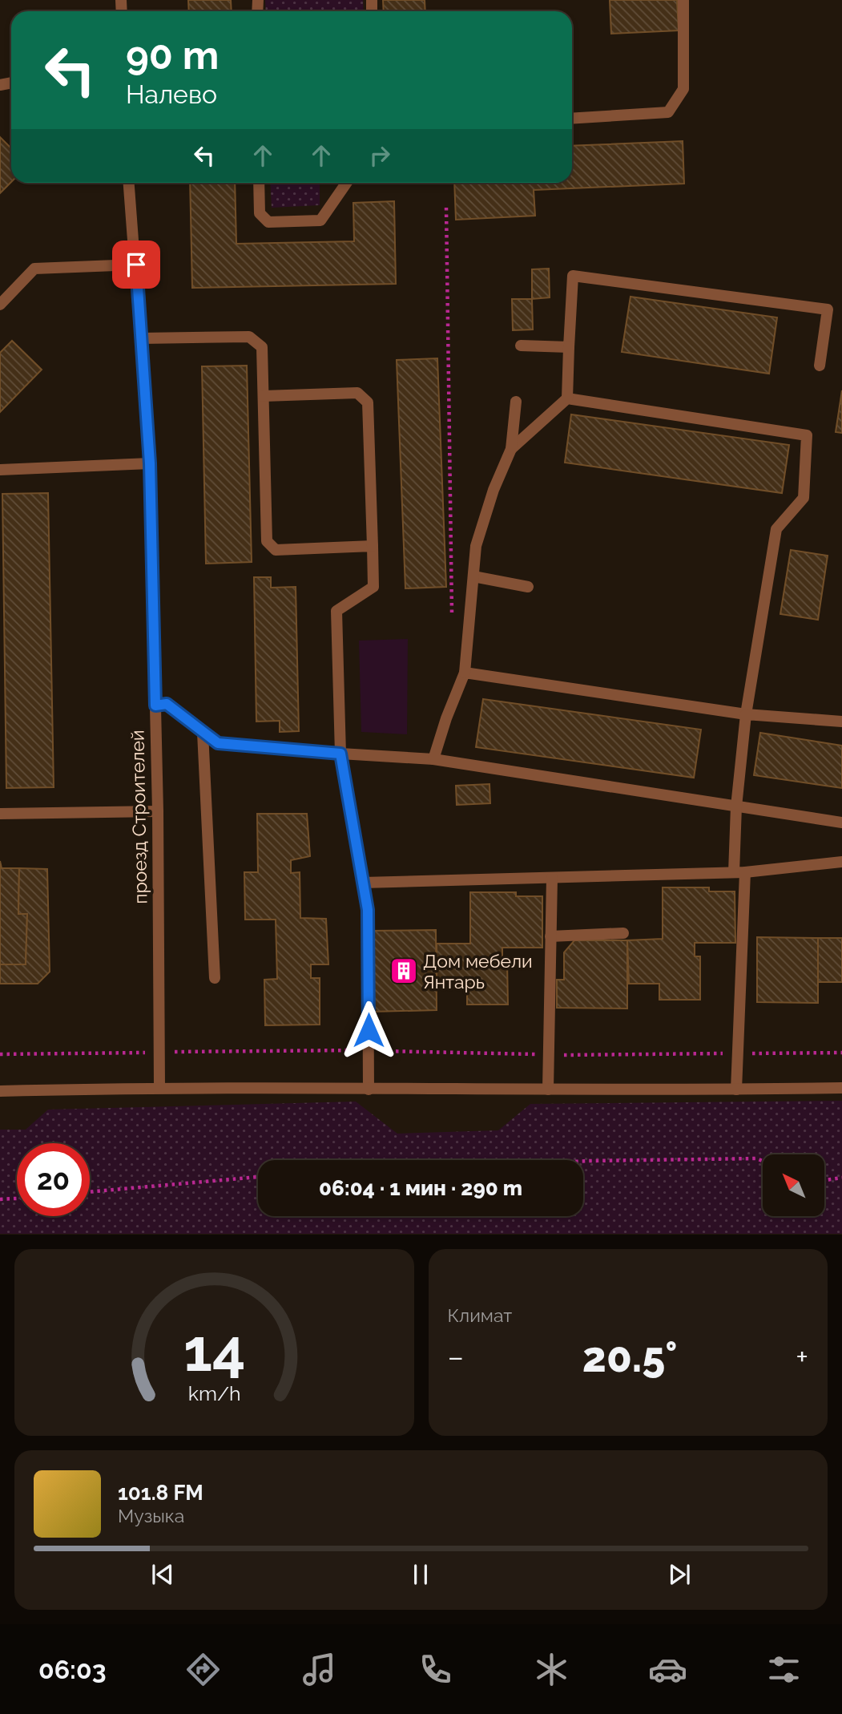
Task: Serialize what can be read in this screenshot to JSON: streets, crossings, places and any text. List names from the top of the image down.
{
  "streets": {
    "street": ["проезд Строителей"]
  },
  "places": {
    "building": ["Дом мебели Янтарь"]
  },
  "north": "top left",
  "page": {
    "turn": ["90 m", "Налево"],
    "limit": "20",
    "trip": "06:04 · 1 мин · 290 m",
    "tile": "Климат",
    "heat": ["−", "20.5°", "+"],
    "song": ["101.8 FM", "Музыка"],
    "tabs": "06:03",
    "gauge": ["14", "km/h"]
  }
}
